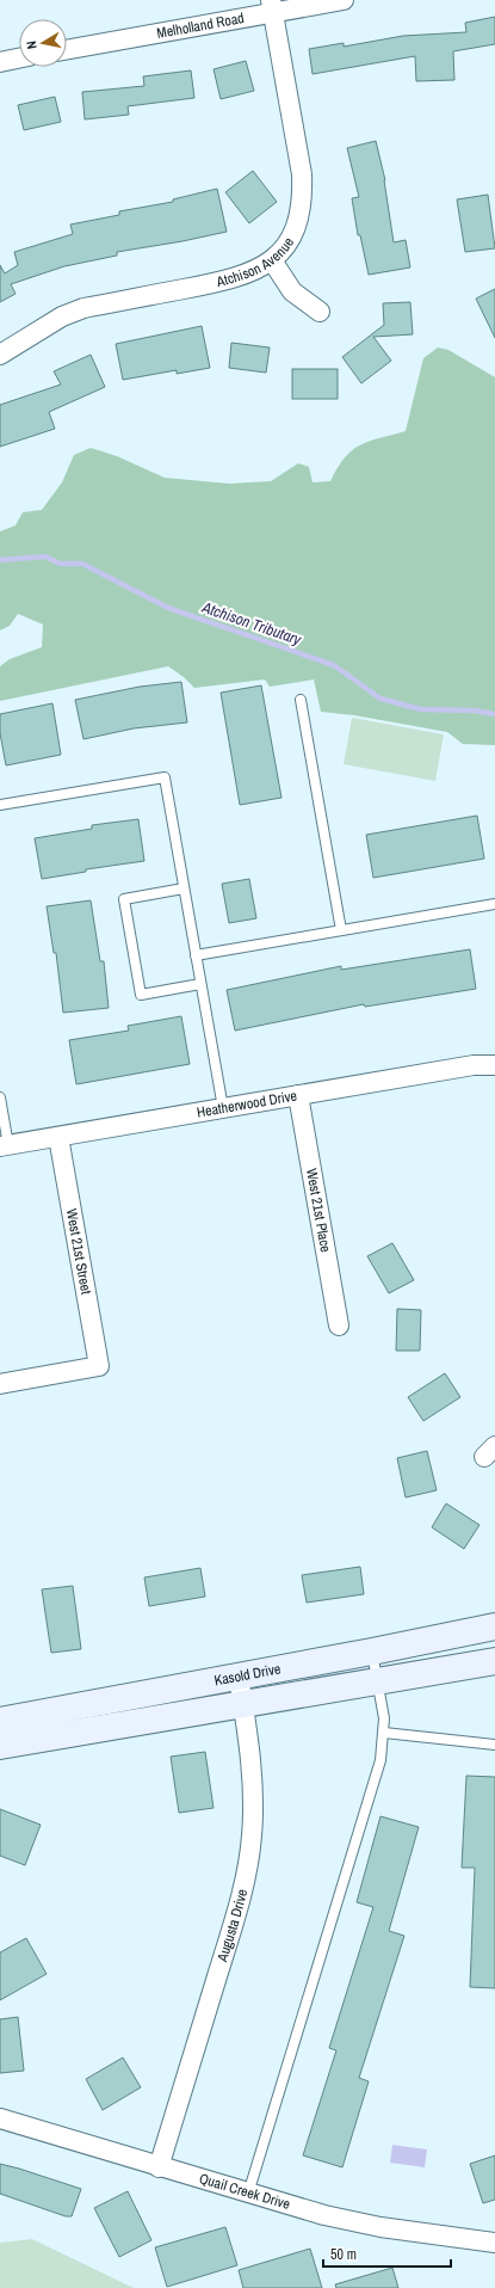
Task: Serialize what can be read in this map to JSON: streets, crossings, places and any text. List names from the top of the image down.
{
  "streets": {
    "main road": ["Kasold Drive"],
    "street": [
      "Melholland Road",
      "Atchison Avenue",
      "Heatherwood Drive",
      "West 21st Place",
      "West 21st Street",
      "Augusta Drive",
      "Quail Creek Drive"
    ]
  },
  "crossings": [
    ["Melholland Road", "Atchison Avenue"],
    ["Heatherwood Drive", "West 21st Place"],
    ["Heatherwood Drive", "West 21st Street"],
    ["Kasold Drive", "Augusta Drive"],
    ["Augusta Drive", "Quail Creek Drive"]
  ],
  "water": ["Atchison Tributary"],
  "scale_bar": "50 m",
  "north": "left"
}
